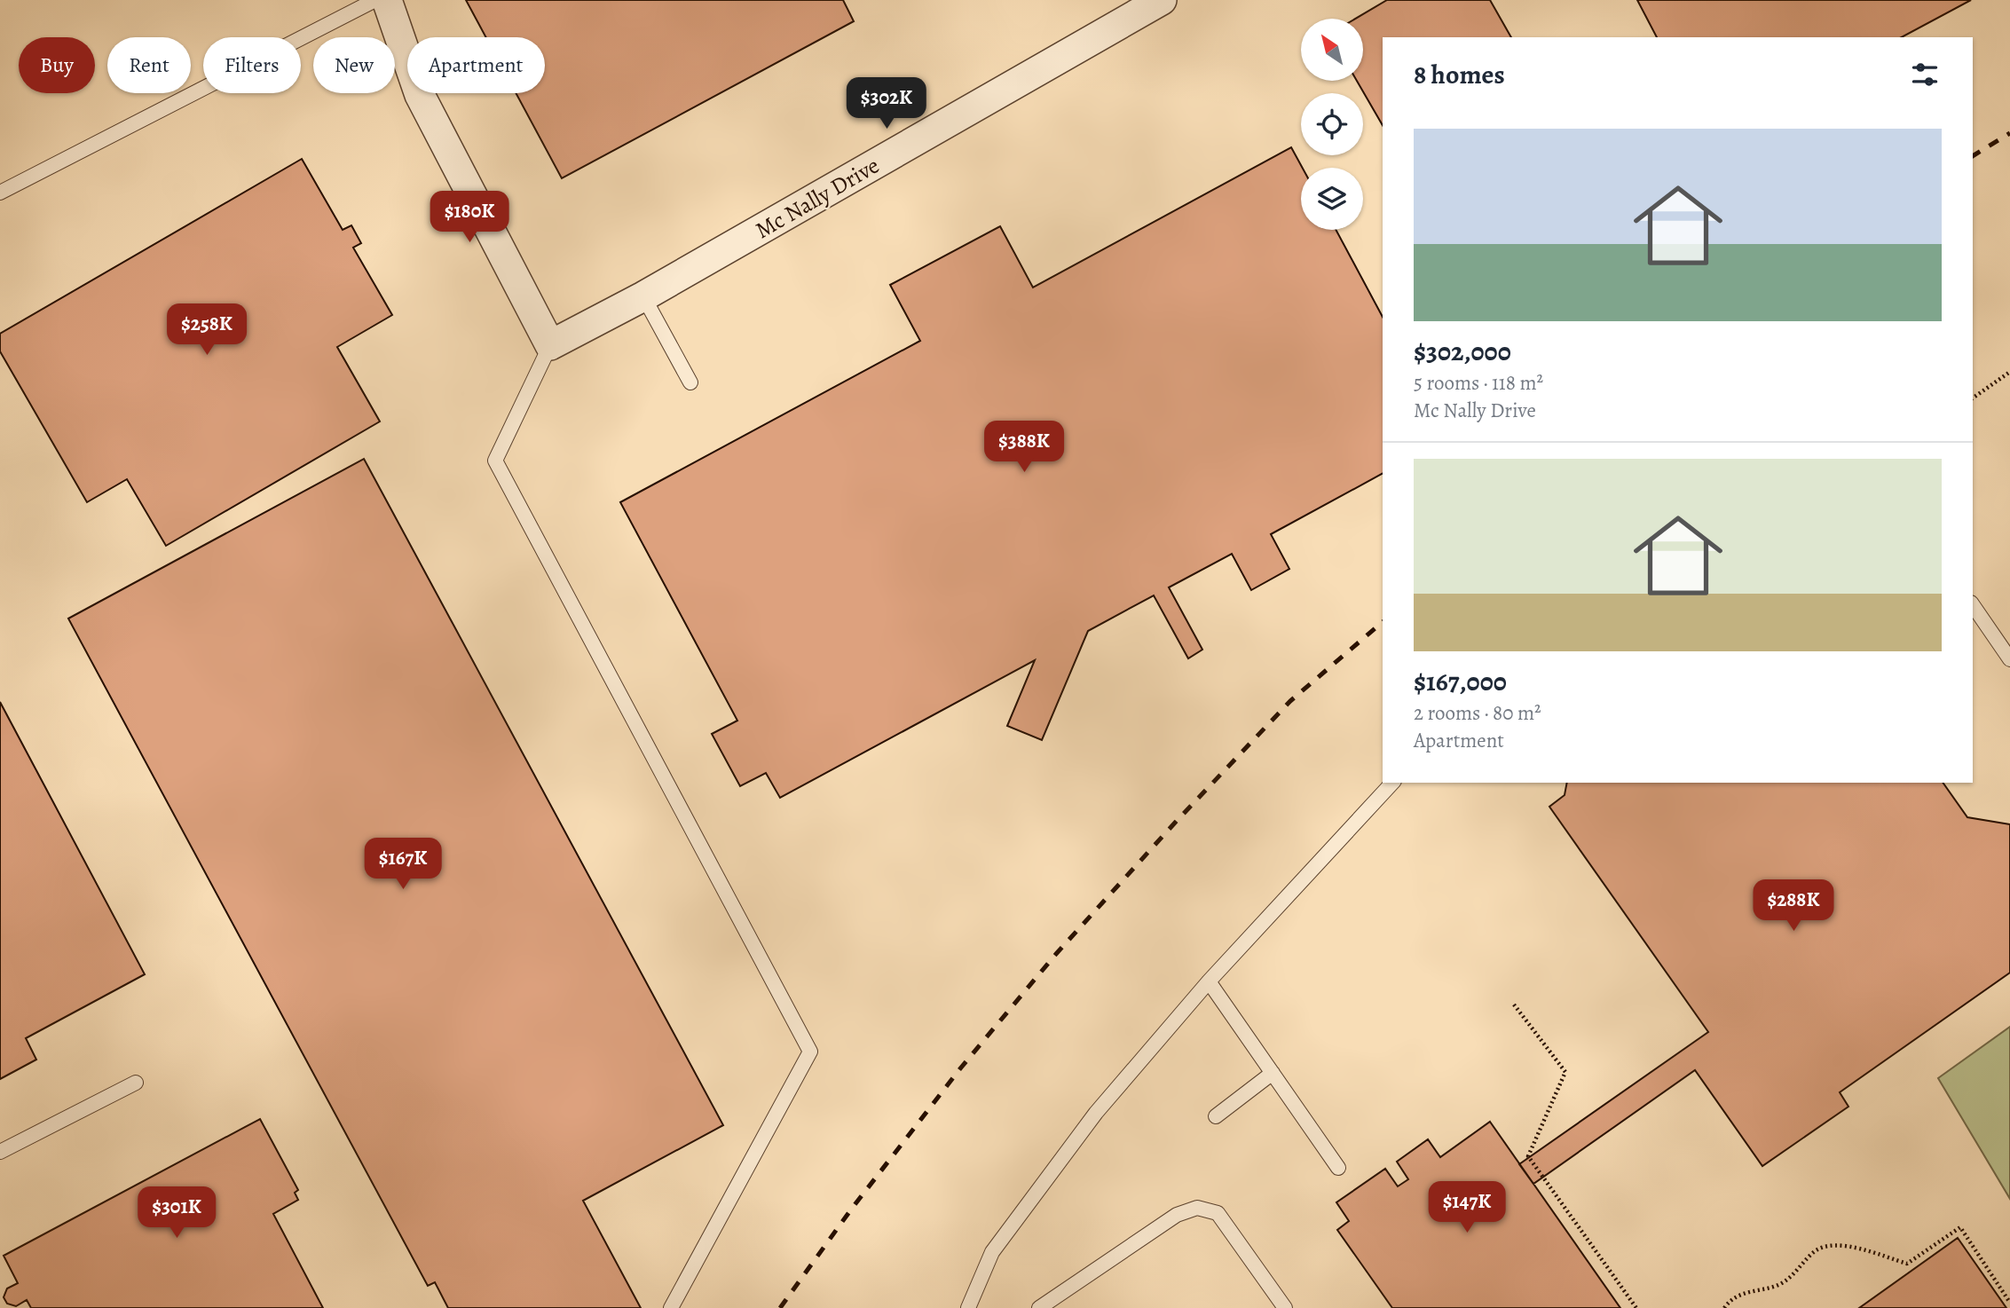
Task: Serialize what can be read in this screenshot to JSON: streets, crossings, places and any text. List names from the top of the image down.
{
  "streets": {
    "street": ["Mc Nally Drive"]
  },
  "north": "top left",
  "page": {
    "chip": [
      "Buy",
      "Rent",
      "Filters",
      "New",
      "Apartment"
    ],
    "heading": "8 homes",
    "price": [
      "$302K",
      "$180K",
      "$258K",
      "$388K",
      "$167K",
      "$288K",
      "$147K",
      "$301K"
    ],
    "list": [
      {
        "name": "$302,000",
        "note": "5 rooms · 118 m² · Mc Nally Drive"
      },
      {
        "name": "$167,000",
        "note": "2 rooms · 80 m² · Apartment"
      }
    ]
  }
}
